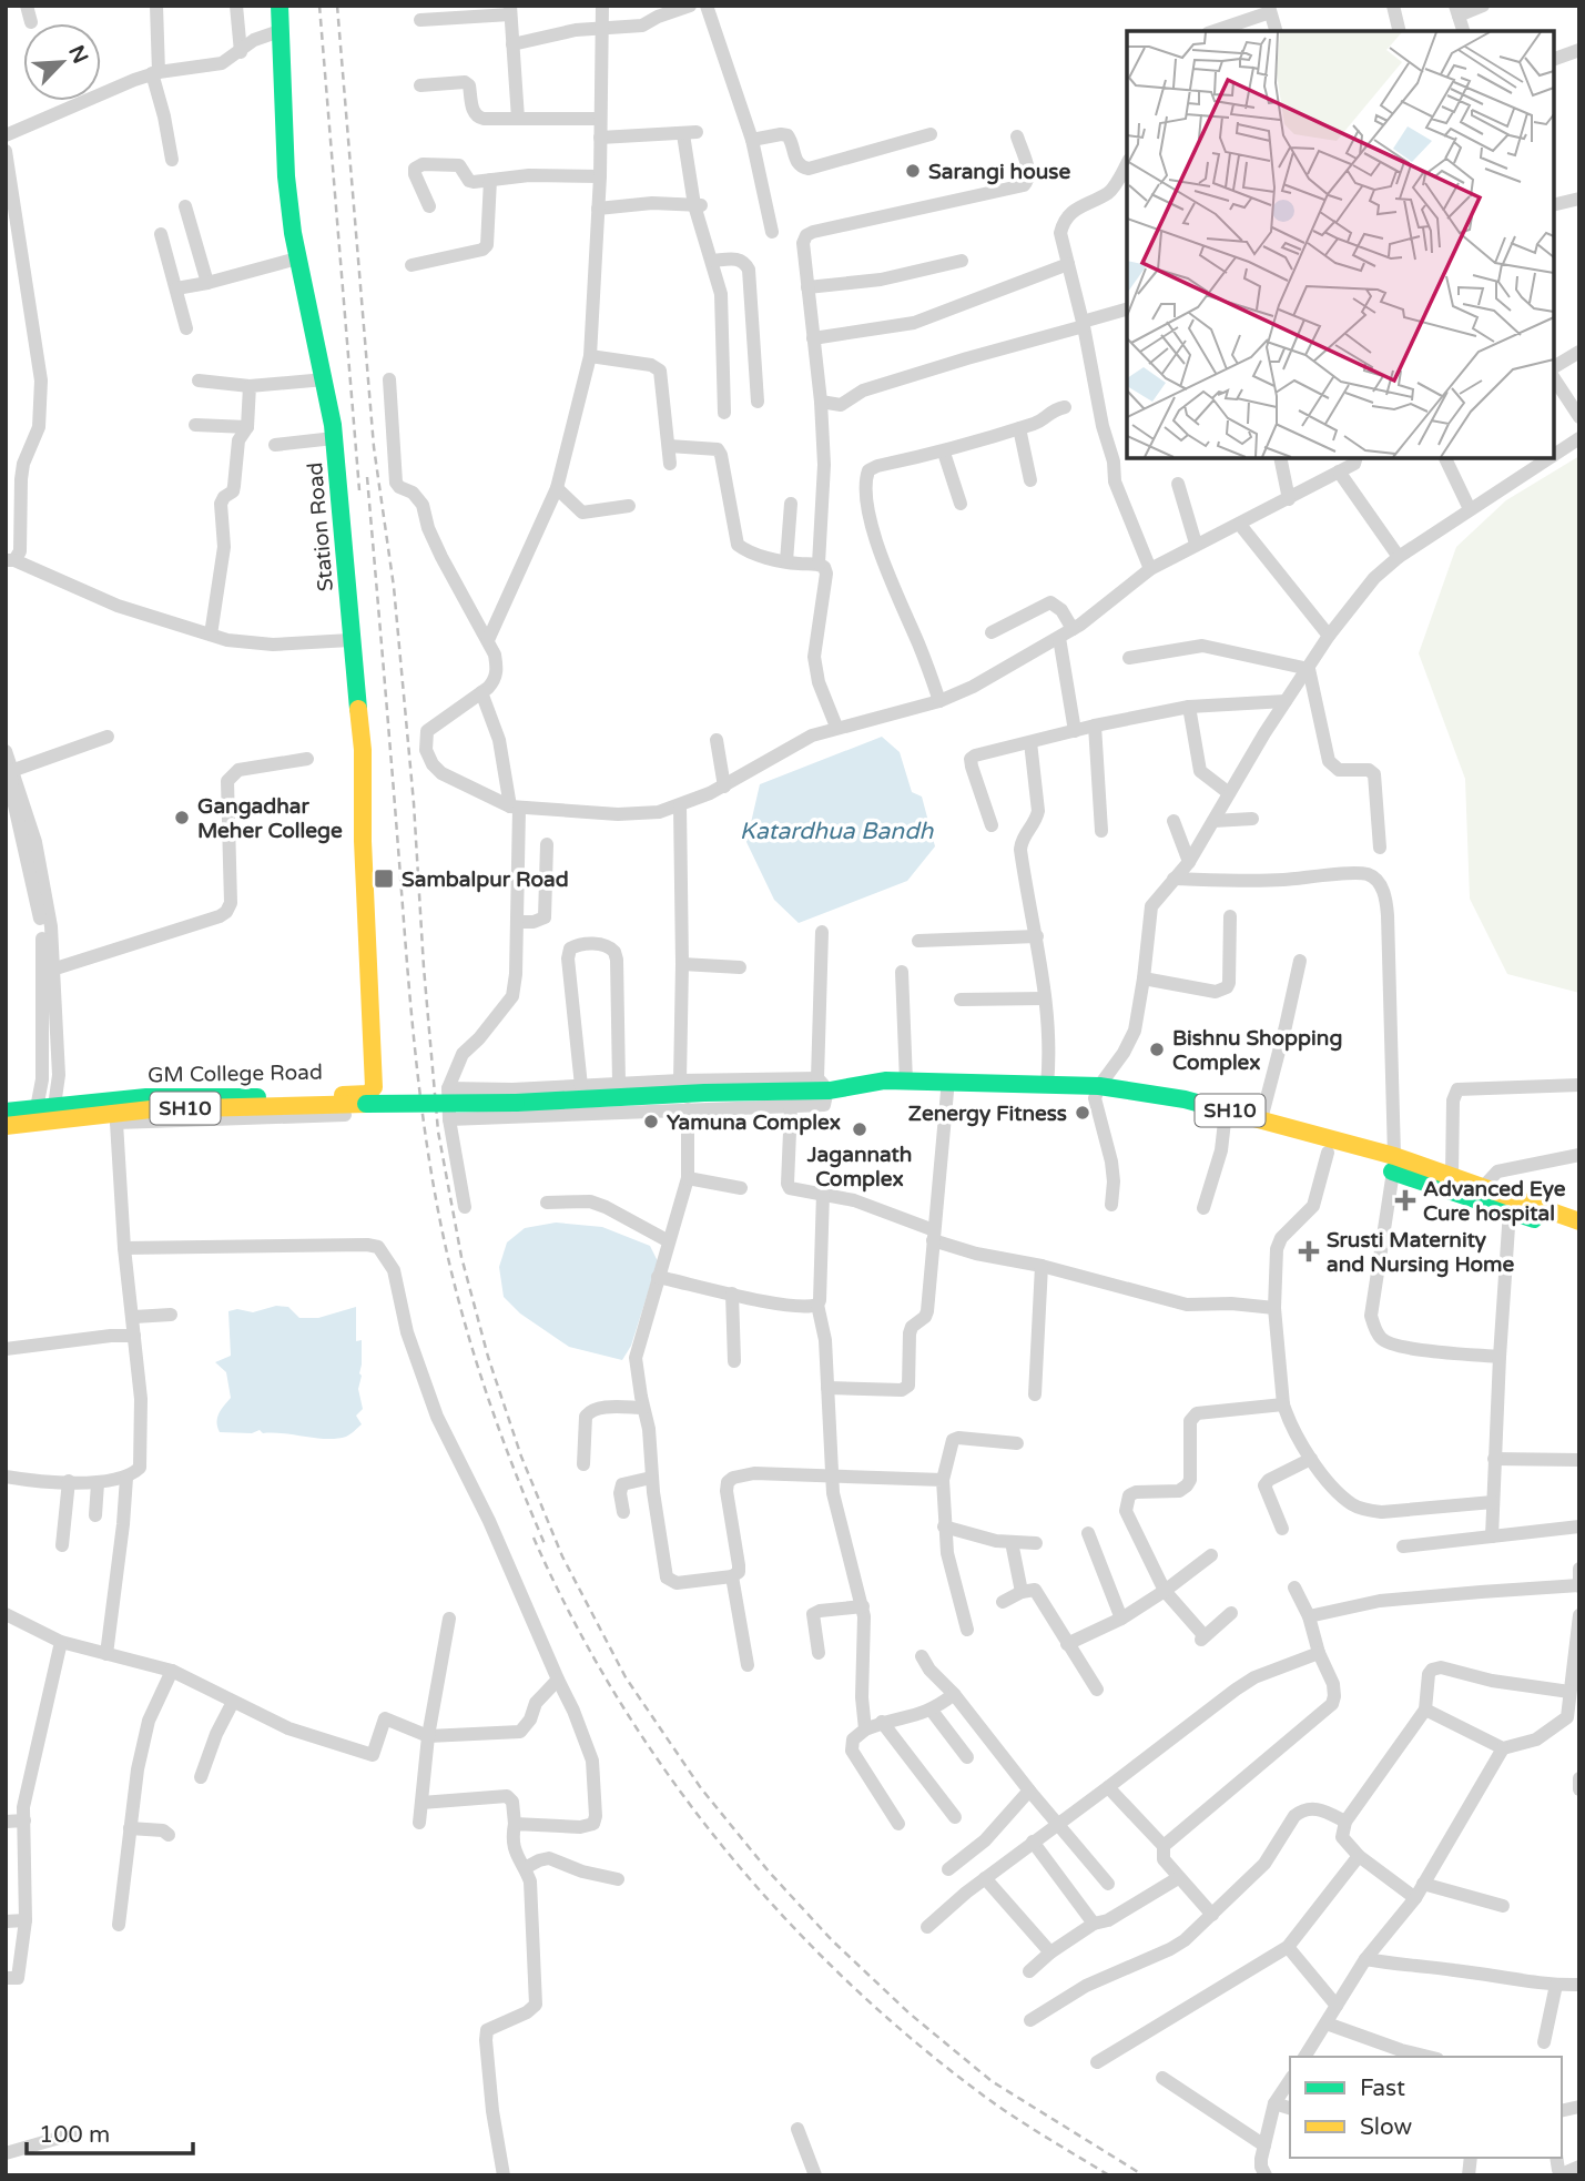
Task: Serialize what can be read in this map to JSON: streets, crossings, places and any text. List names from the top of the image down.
{
  "streets": {
    "main road": ["Station Road", "GM College Road", "SH10"]
  },
  "crossings": [
    ["Station Road", "GM College Road"]
  ],
  "water": ["Katardhua Bandh"],
  "places": {
    "other": [
      "Sarangi house",
      "Gangadhar Meher College",
      "Bishnu Shopping Complex",
      "Zenergy Fitness",
      "Yamuna Complex",
      "Jagannath Complex"
    ],
    "transit": ["Sambalpur Road"],
    "health": ["Advanced Eye Cure hospital", "Srusti Maternity and Nursing Home"]
  },
  "legend": ["Fast", "Slow"],
  "scale_bar": "100 m",
  "north": "top right"
}
